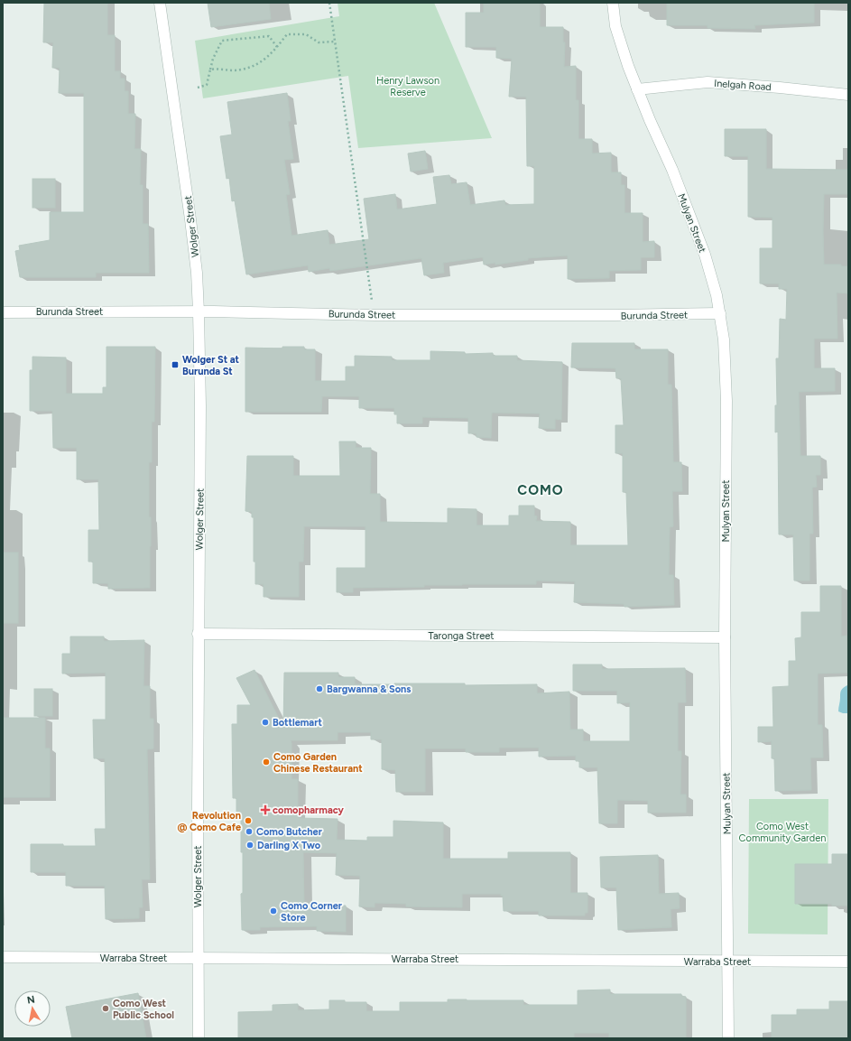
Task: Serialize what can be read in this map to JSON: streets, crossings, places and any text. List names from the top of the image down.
{
  "streets": {
    "street": [
      "Inelgah Road",
      "Mulyan Street",
      "Wolger Street",
      "Burunda Street",
      "Taronga Street",
      "Warraba Street"
    ]
  },
  "crossings": [
    ["Inelgah Road", "Mulyan Street"],
    ["Mulyan Street", "Burunda Street"],
    ["Mulyan Street", "Taronga Street"],
    ["Mulyan Street", "Warraba Street"],
    ["Wolger Street", "Burunda Street"],
    ["Wolger Street", "Taronga Street"],
    ["Wolger Street", "Warraba Street"]
  ],
  "districts": ["COMO"],
  "parks": ["Henry Lawson Reserve", "Como West Community Garden"],
  "places": {
    "transit": ["Wolger St at Burunda St"],
    "other": [
      "Bargwanna & Sons",
      "Bottlemart",
      "Como Garden Chinese Restaurant",
      "Revolution @ Como Cafe",
      "Como Butcher",
      "Darling X Two",
      "Como Corner Store",
      "Como West Public School"
    ],
    "health": ["comopharmacy"]
  },
  "north": "top"
}
